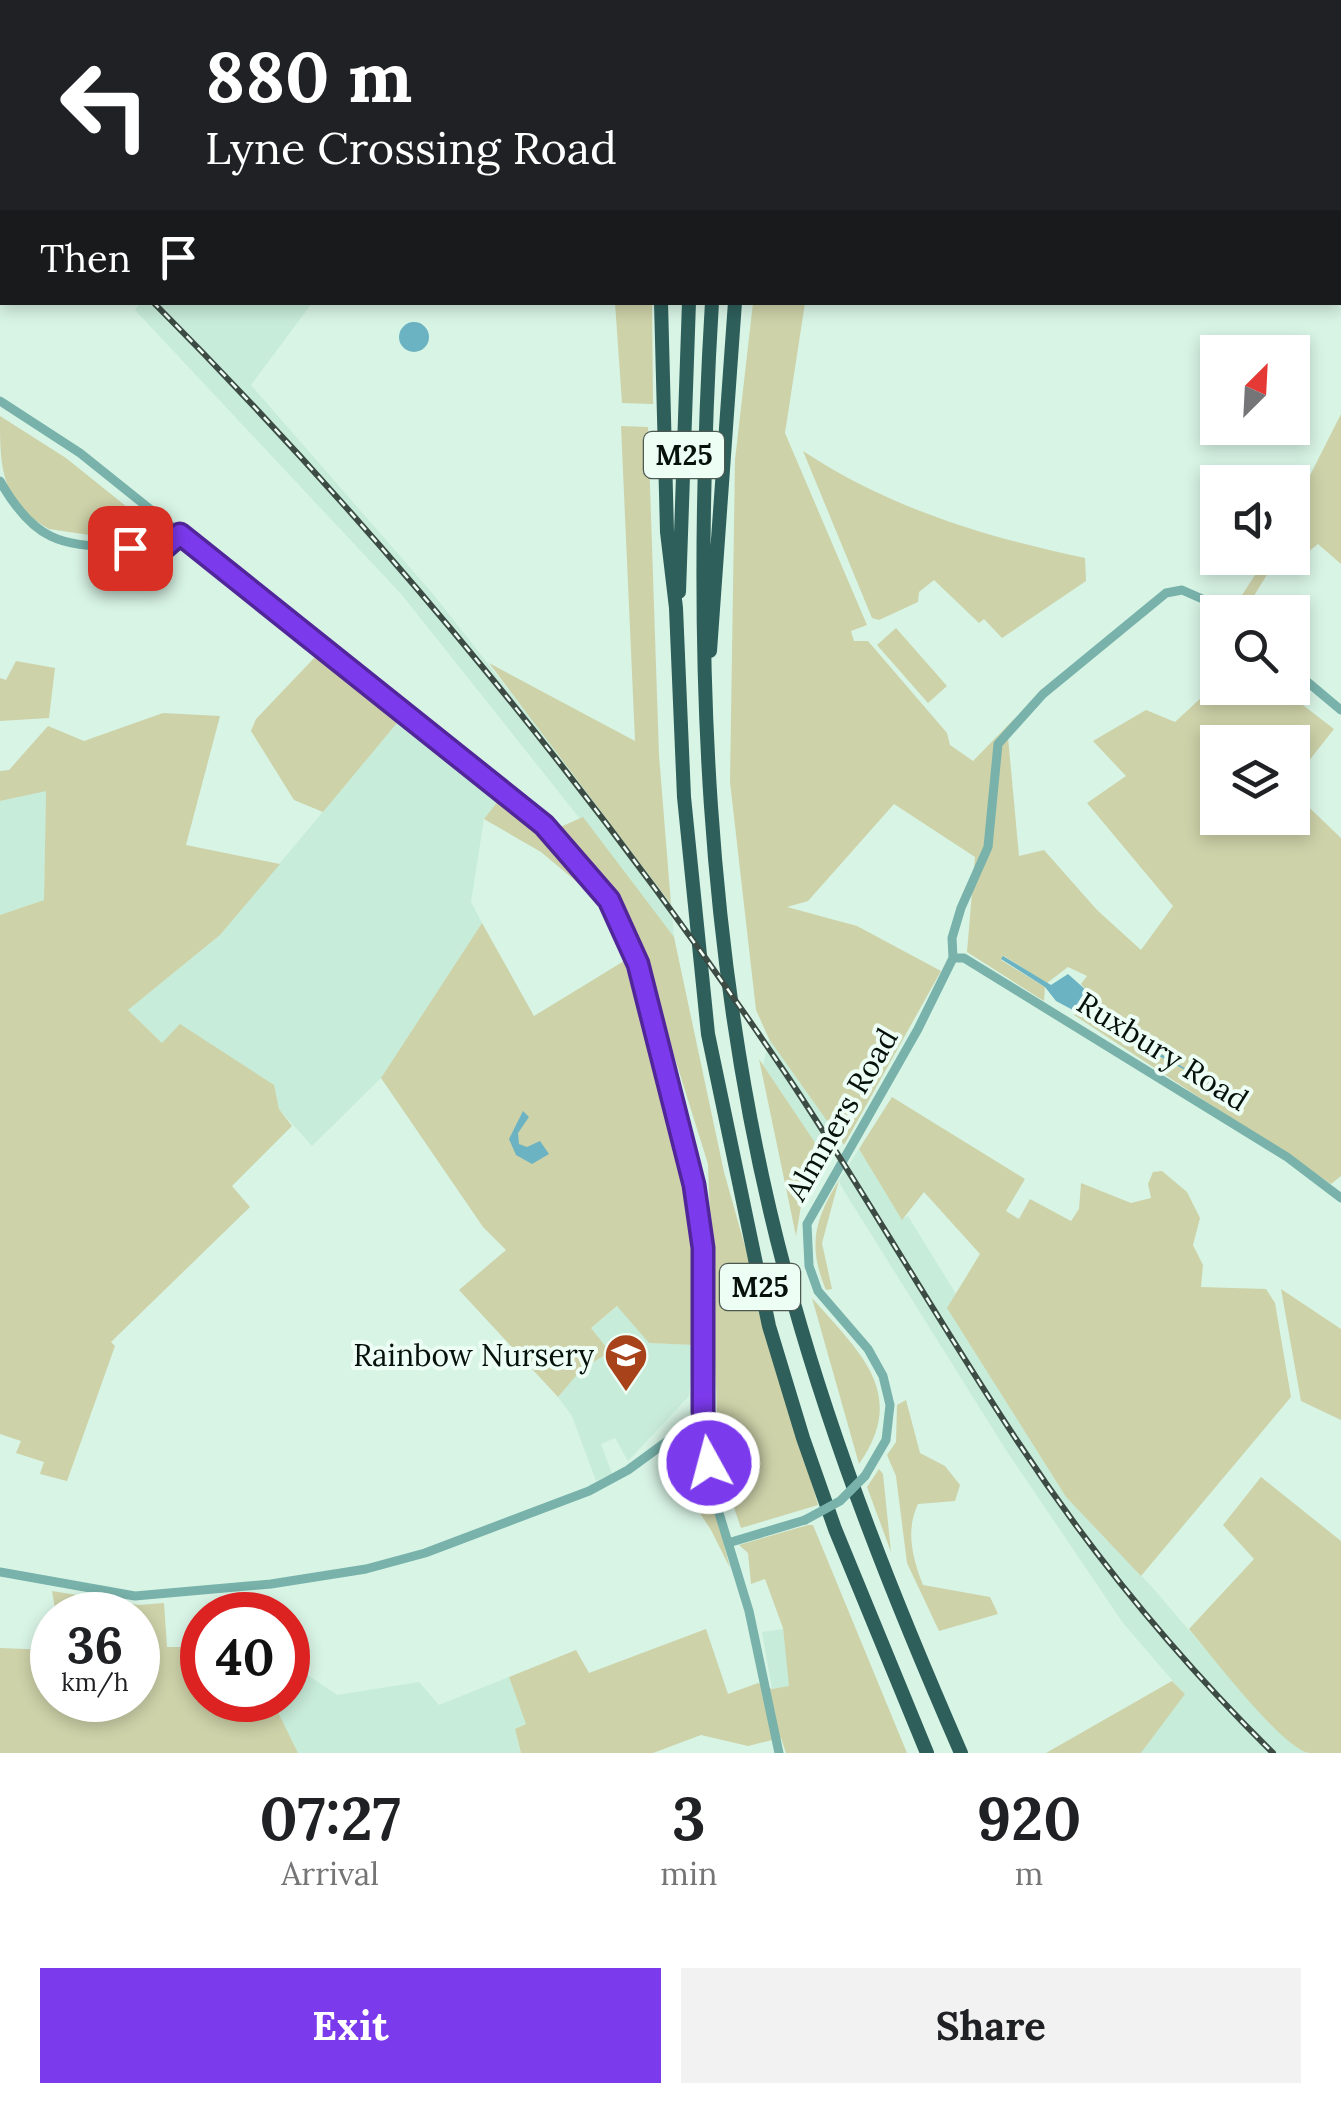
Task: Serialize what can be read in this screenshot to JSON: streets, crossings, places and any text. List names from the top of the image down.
{
  "streets": {
    "highway": ["M25"],
    "street": ["Ruxbury Road", "Almners Road"]
  },
  "crossings": [
    ["Ruxbury Road", "Almners Road"]
  ],
  "places": {
    "school or university": ["Rainbow Nursery"]
  },
  "north": "top right",
  "page": {
    "turn": ["880 m", "Lyne Crossing Road"],
    "then": "Then",
    "speed": "36 km/h",
    "limit": "40",
    "eta": [
      "07:27",
      "Arrival",
      "3",
      "min",
      "920",
      "m"
    ],
    "buttons": ["Exit", "Share"]
  }
}
